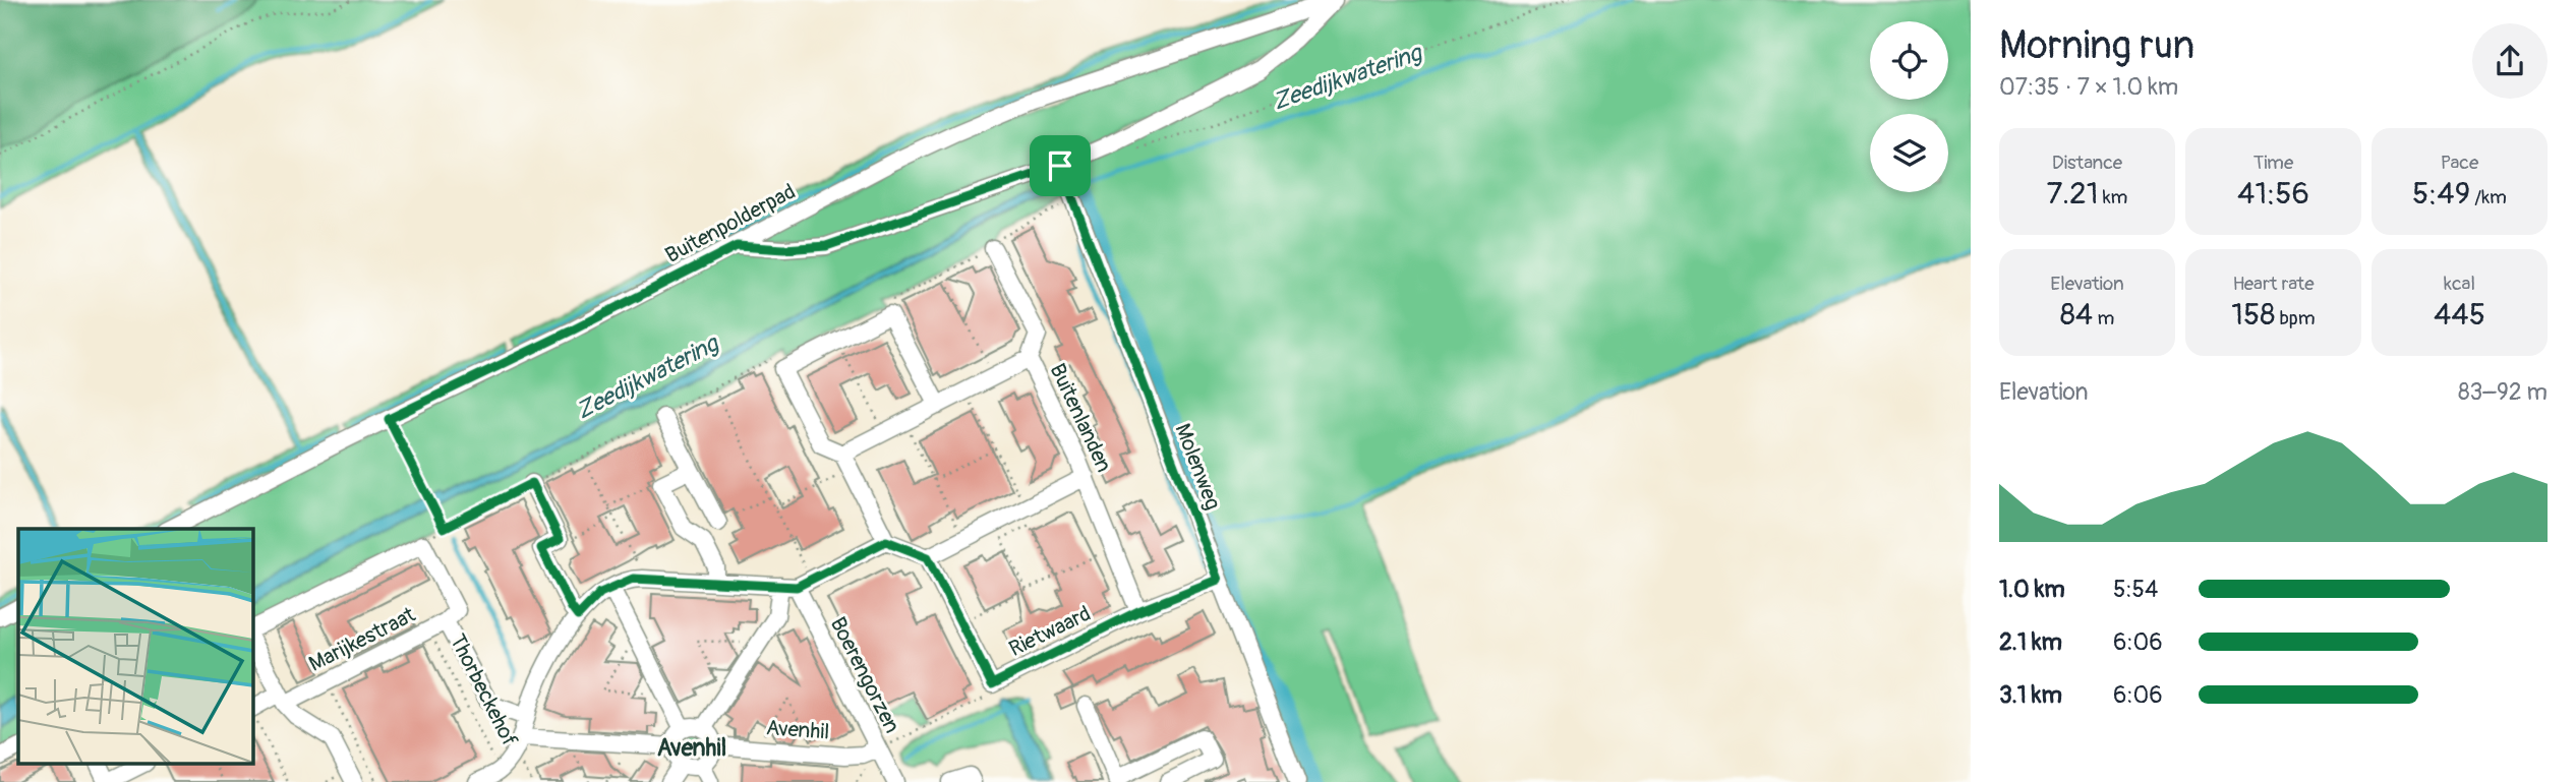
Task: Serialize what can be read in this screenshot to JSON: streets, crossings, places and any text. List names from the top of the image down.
{
  "streets": {
    "street": [
      "Buitenpolderpad",
      "Buitenlanden",
      "Molenweg",
      "Rietwaard",
      "Marijkestraat",
      "Boerengorzen",
      "Thorbeckehof",
      "Avenhil"
    ]
  },
  "crossings": [
    ["Buitenlanden", "Rietwaard"],
    ["Molenweg", "Rietwaard"],
    ["Marijkestraat", "Thorbeckehof"],
    ["Boerengorzen", "Avenhil"]
  ],
  "districts": ["Avenhil"],
  "water": ["Zeedijkwatering"],
  "page": {
    "heading": ["Morning run", "07:35 · 7 × 1.0 km"],
    "stats": [
      ["Distance", "7.21 km"],
      ["Time", "41:56"],
      ["Pace", "5:49 /km"],
      ["Elevation", "84 m"],
      ["Heart rate", "158 bpm"],
      ["kcal", "445"]
    ],
    "chart": ["Elevation", "83–92 m"],
    "list": [
      {
        "name": "1.0 km",
        "note": "5:54"
      },
      {
        "name": "2.1 km",
        "note": "6:06"
      },
      {
        "name": "3.1 km",
        "note": "6:06"
      }
    ]
  }
}
